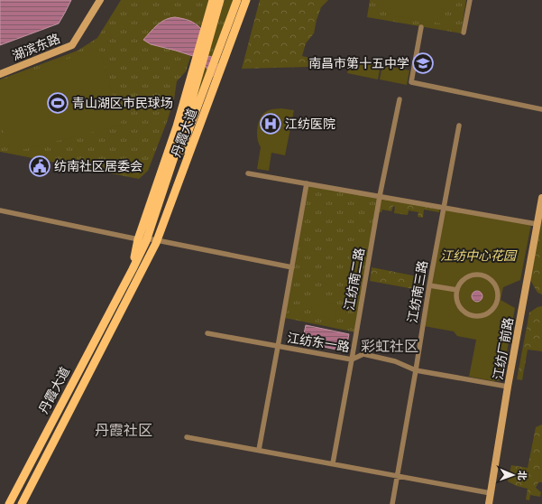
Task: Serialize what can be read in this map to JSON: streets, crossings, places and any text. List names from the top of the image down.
{
  "streets": {
    "main road": ["湖滨东路", "丹霞大道", "江纺厂前路"],
    "street": ["江纺南二路", "江纺南三路", "江纺东一路"]
  },
  "crossings": [
    ["江纺南二路", "江纺东一路"],
    ["江纺南三路", "江纺东一路"],
    ["江纺东一路", "江纺厂前路"]
  ],
  "districts": ["彩虹社区", "丹霞社区"],
  "parks": ["江纺中心花园"],
  "places": {
    "school or university": ["南昌市第十五中学"],
    "sports": ["青山湖区市民球场"],
    "hospital": ["江纺医院"],
    "public building": ["纺南社区居委会"]
  },
  "north": "right"
}
